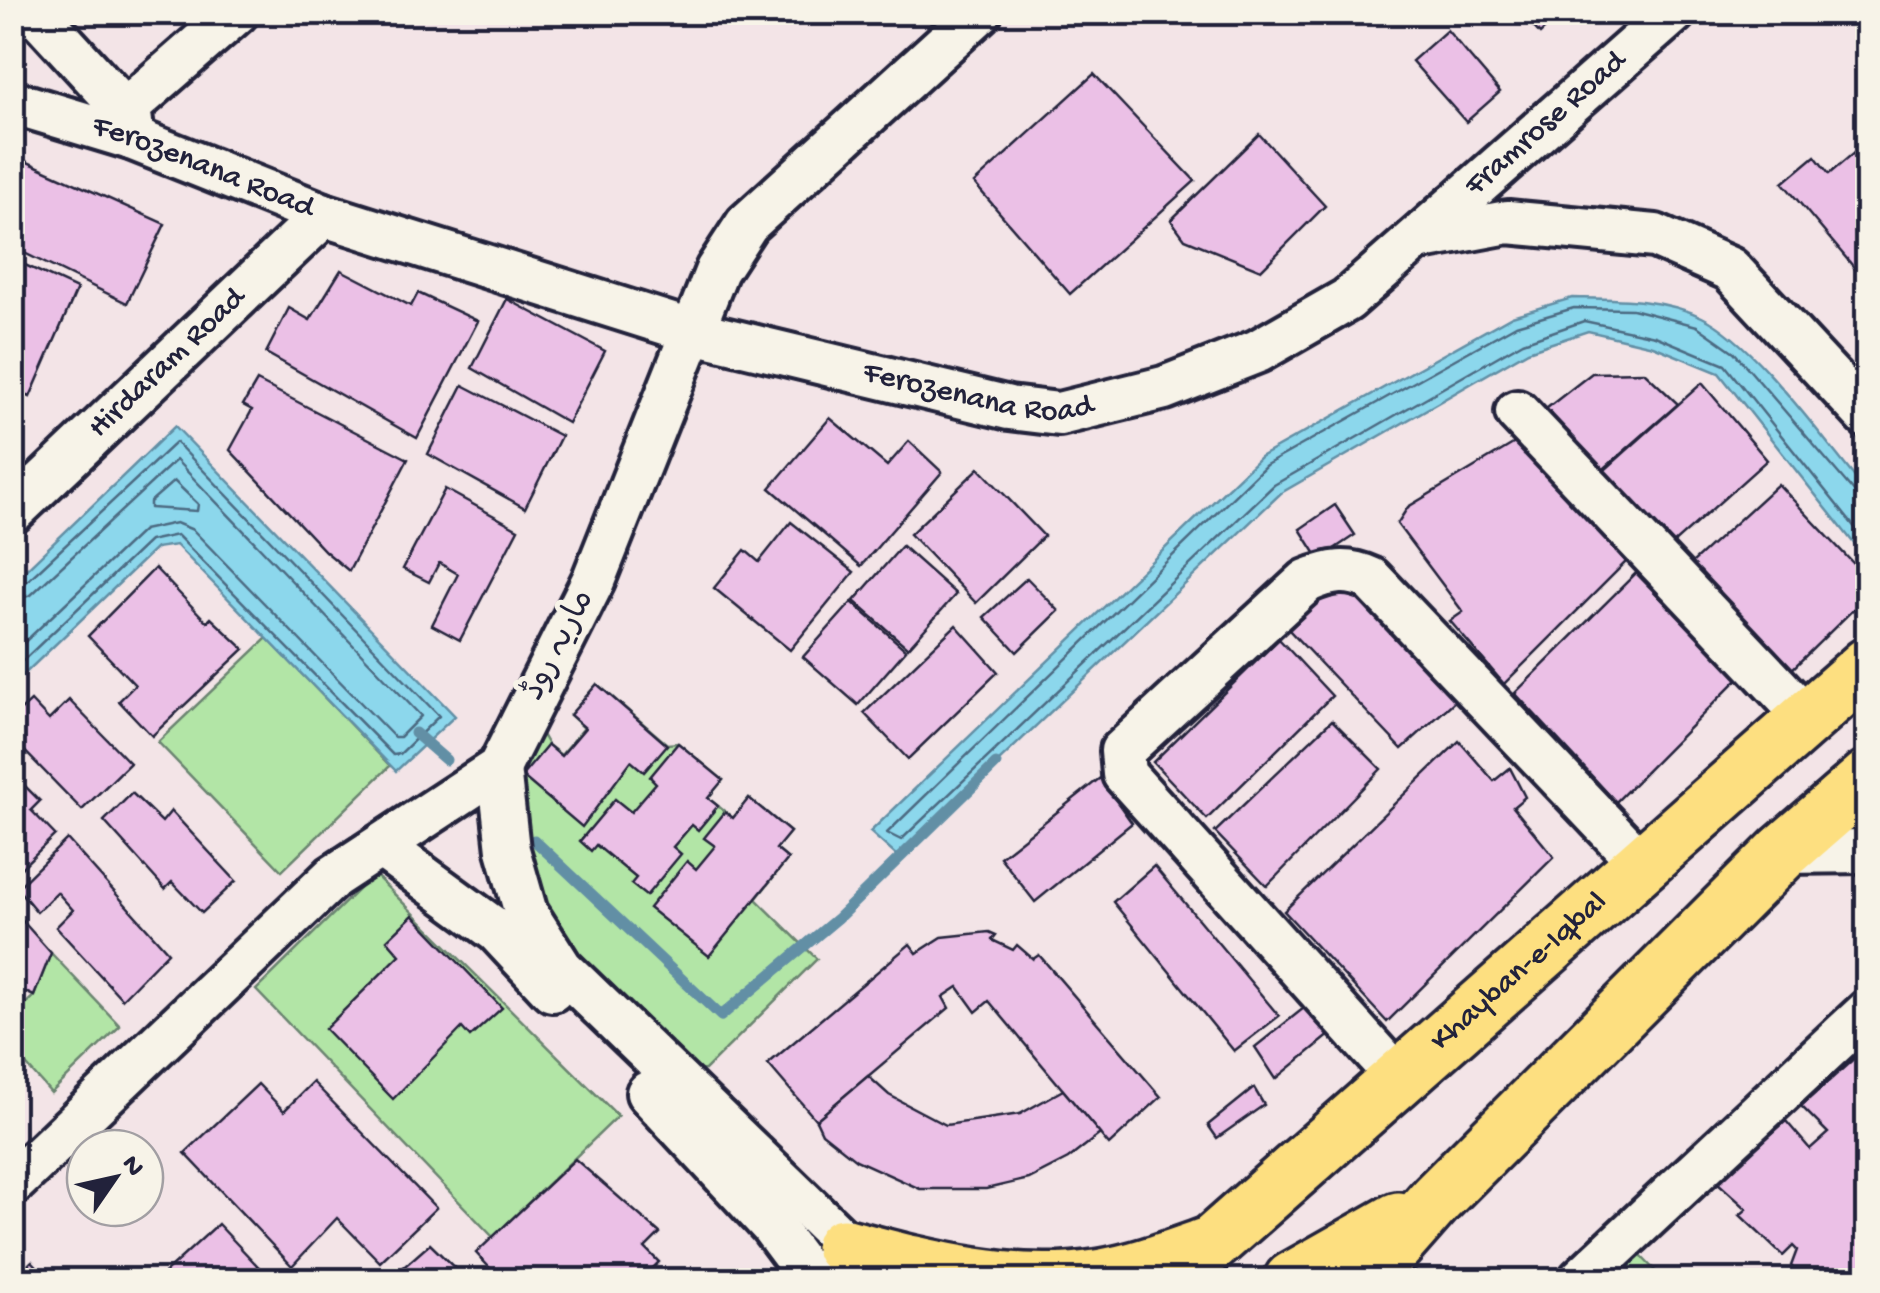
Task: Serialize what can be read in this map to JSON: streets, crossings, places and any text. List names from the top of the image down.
{
  "streets": {
    "main road": ["Khayban-e-Iqbal"],
    "street": [
      "Framrose Road",
      "Ferozenana Road",
      "Hirdaram Road",
      "ماریہ روڈ"
    ]
  },
  "crossings": [
    ["Framrose Road", "Ferozenana Road"],
    ["Ferozenana Road", "Hirdaram Road"],
    ["Ferozenana Road", "ماریہ روڈ"]
  ],
  "north": "top right"
}
